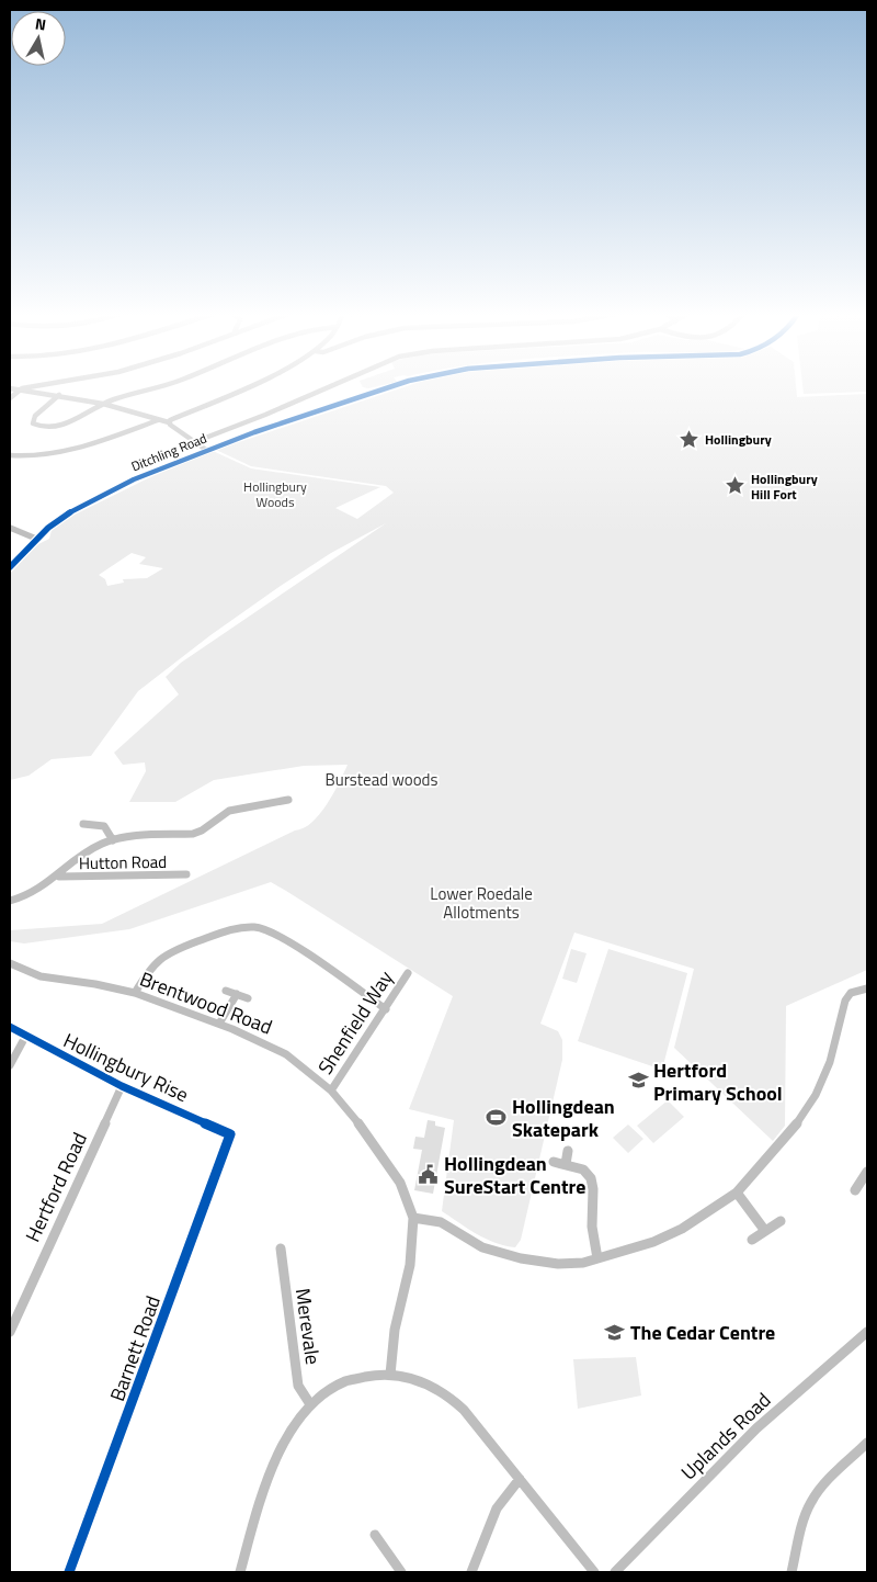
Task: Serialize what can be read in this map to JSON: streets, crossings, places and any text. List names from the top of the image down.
{
  "streets": {
    "street": [
      "Ditchling Road",
      "Hutton Road",
      "Brentwood Road",
      "Shenfield Way",
      "Hollingbury Rise",
      "Hertford Road",
      "Merevale",
      "Barnett Road",
      "Uplands Road"
    ]
  },
  "crossings": [
    ["Brentwood Road", "Shenfield Way"],
    ["Hollingbury Rise", "Hertford Road"],
    ["Hollingbury Rise", "Barnett Road"]
  ],
  "parks": ["Hollingbury Woods", "Burstead woods", "Lower Roedale Allotments"],
  "places": {
    "place": ["Hollingbury", "Hollingbury Hill Fort"],
    "school or university": ["Hertford Primary School", "The Cedar Centre"],
    "sports": ["Hollingdean Skatepark"],
    "public building": ["Hollingdean SureStart Centre"]
  },
  "north": "top"
}
